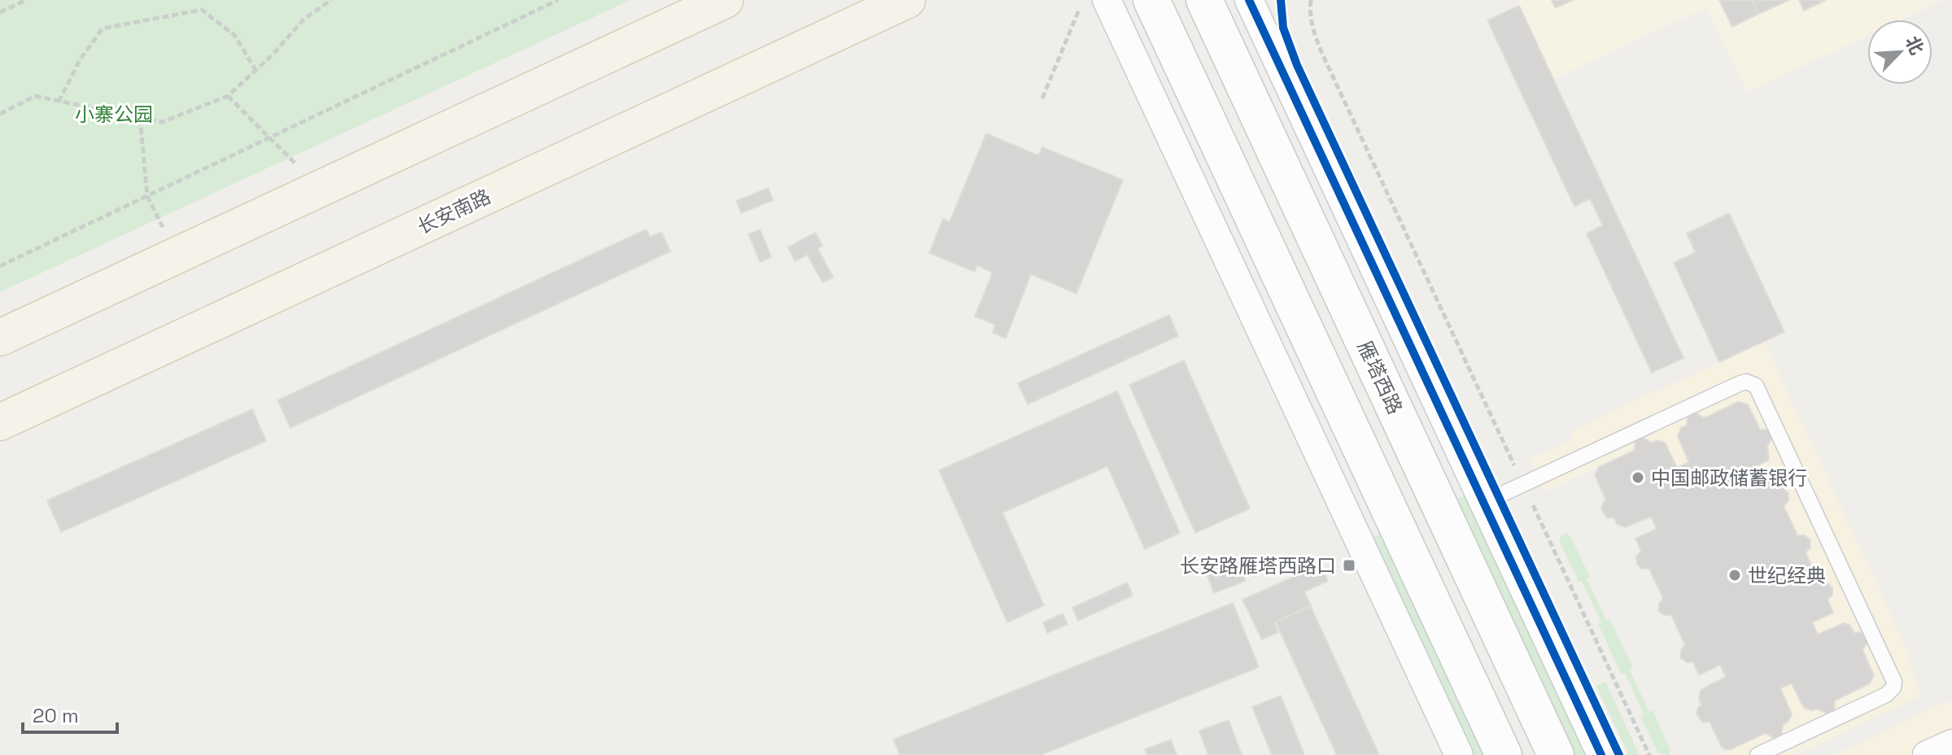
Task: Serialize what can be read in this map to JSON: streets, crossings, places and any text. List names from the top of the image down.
{
  "streets": {
    "main road": ["长安南路", "雁塔西路"]
  },
  "parks": ["小寨公园"],
  "places": {
    "other": ["中国邮政储蓄银行", "世纪经典"],
    "transit": ["长安路雁塔西路口"]
  },
  "scale_bar": "20 m",
  "north": "top right"
}
